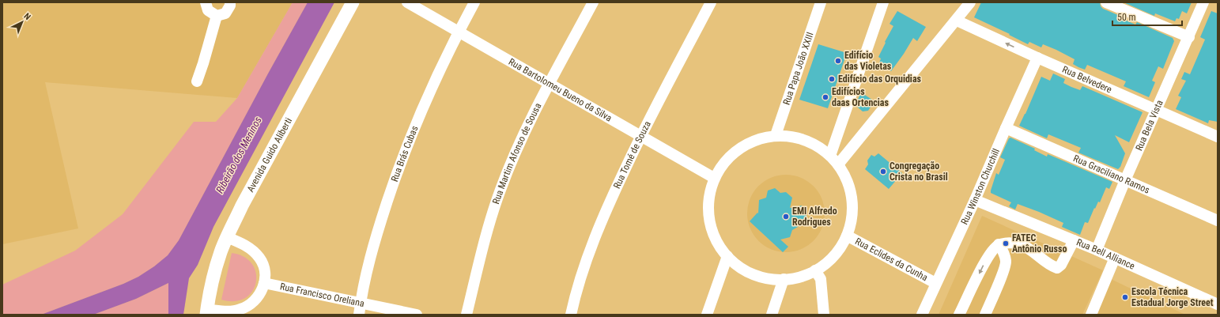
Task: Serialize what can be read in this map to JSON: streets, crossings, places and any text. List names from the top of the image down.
{
  "streets": {
    "main road": ["Avenida Guido Aliberti"],
    "street": [
      "Rua Papa João XXIII",
      "Rua Belvedere",
      "Rua Bartolomeu Bueno da Silva",
      "Rua Bela Vista",
      "Rua Brás Cubas",
      "Rua Martim Afonso de Sousa",
      "Rua Tomé de Souza",
      "Rua Graciliano Ramos",
      "Rua Winston Churchill",
      "Rua Bell Alliance",
      "Rua Eclides da Cunha",
      "Rua Francisco Oreliana"
    ]
  },
  "crossings": [
    ["Rua Belvedere", "Rua Bela Vista"],
    ["Rua Belvedere", "Rua Winston Churchill"],
    ["Rua Bartolomeu Bueno da Silva", "Rua Brás Cubas"],
    ["Rua Bartolomeu Bueno da Silva", "Rua Martim Afonso de Sousa"],
    ["Rua Bartolomeu Bueno da Silva", "Rua Tomé de Souza"],
    ["Rua Bela Vista", "Rua Graciliano Ramos"],
    ["Rua Bela Vista", "Rua Bell Alliance"],
    ["Rua Brás Cubas", "Rua Francisco Oreliana"],
    ["Rua Graciliano Ramos", "Rua Winston Churchill"],
    ["Rua Winston Churchill", "Rua Bell Alliance"],
    ["Rua Winston Churchill", "Rua Eclides da Cunha"]
  ],
  "water": ["Ribeirão dos Meninos"],
  "places": [
    "Edifício das Violetas",
    "Edifício das Orquidias",
    "Edifícios daas Ortencias",
    "Congregação Crista no Brasil",
    "EMI Alfredo Rodrigues",
    "FATEC Antônio Russo",
    "Escola Técnica Estadual Jorge Street"
  ],
  "scale_bar": "50 m",
  "north": "top right"
}
